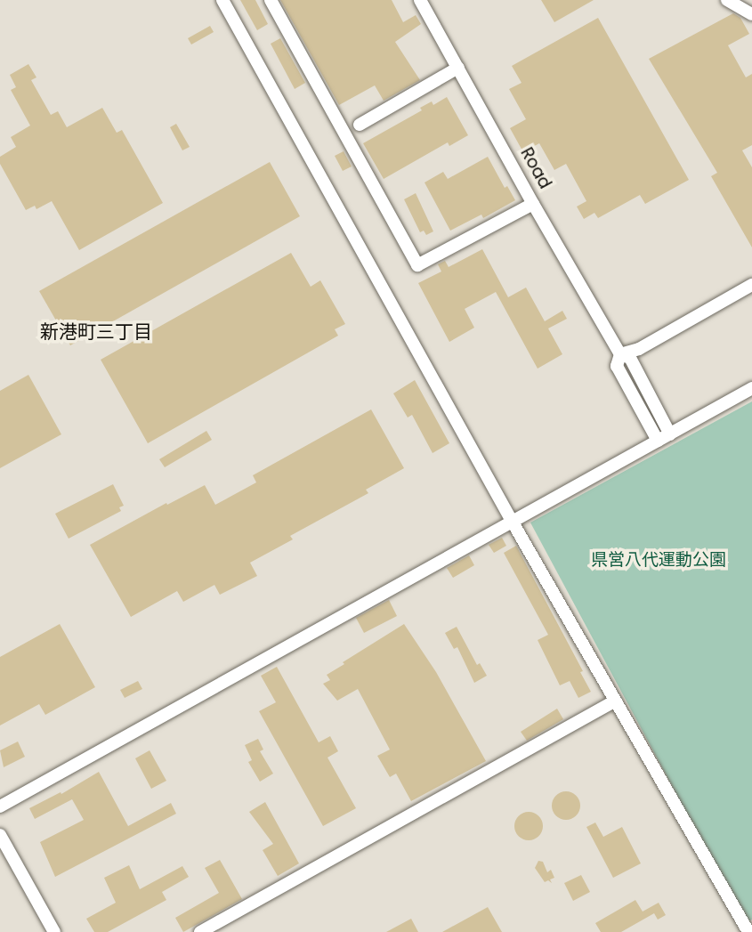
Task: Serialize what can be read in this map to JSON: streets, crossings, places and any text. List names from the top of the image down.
{
  "streets": {
    "street": ["Road"]
  },
  "districts": ["新港町三丁目"],
  "parks": ["県営八代運動公園"]
}
